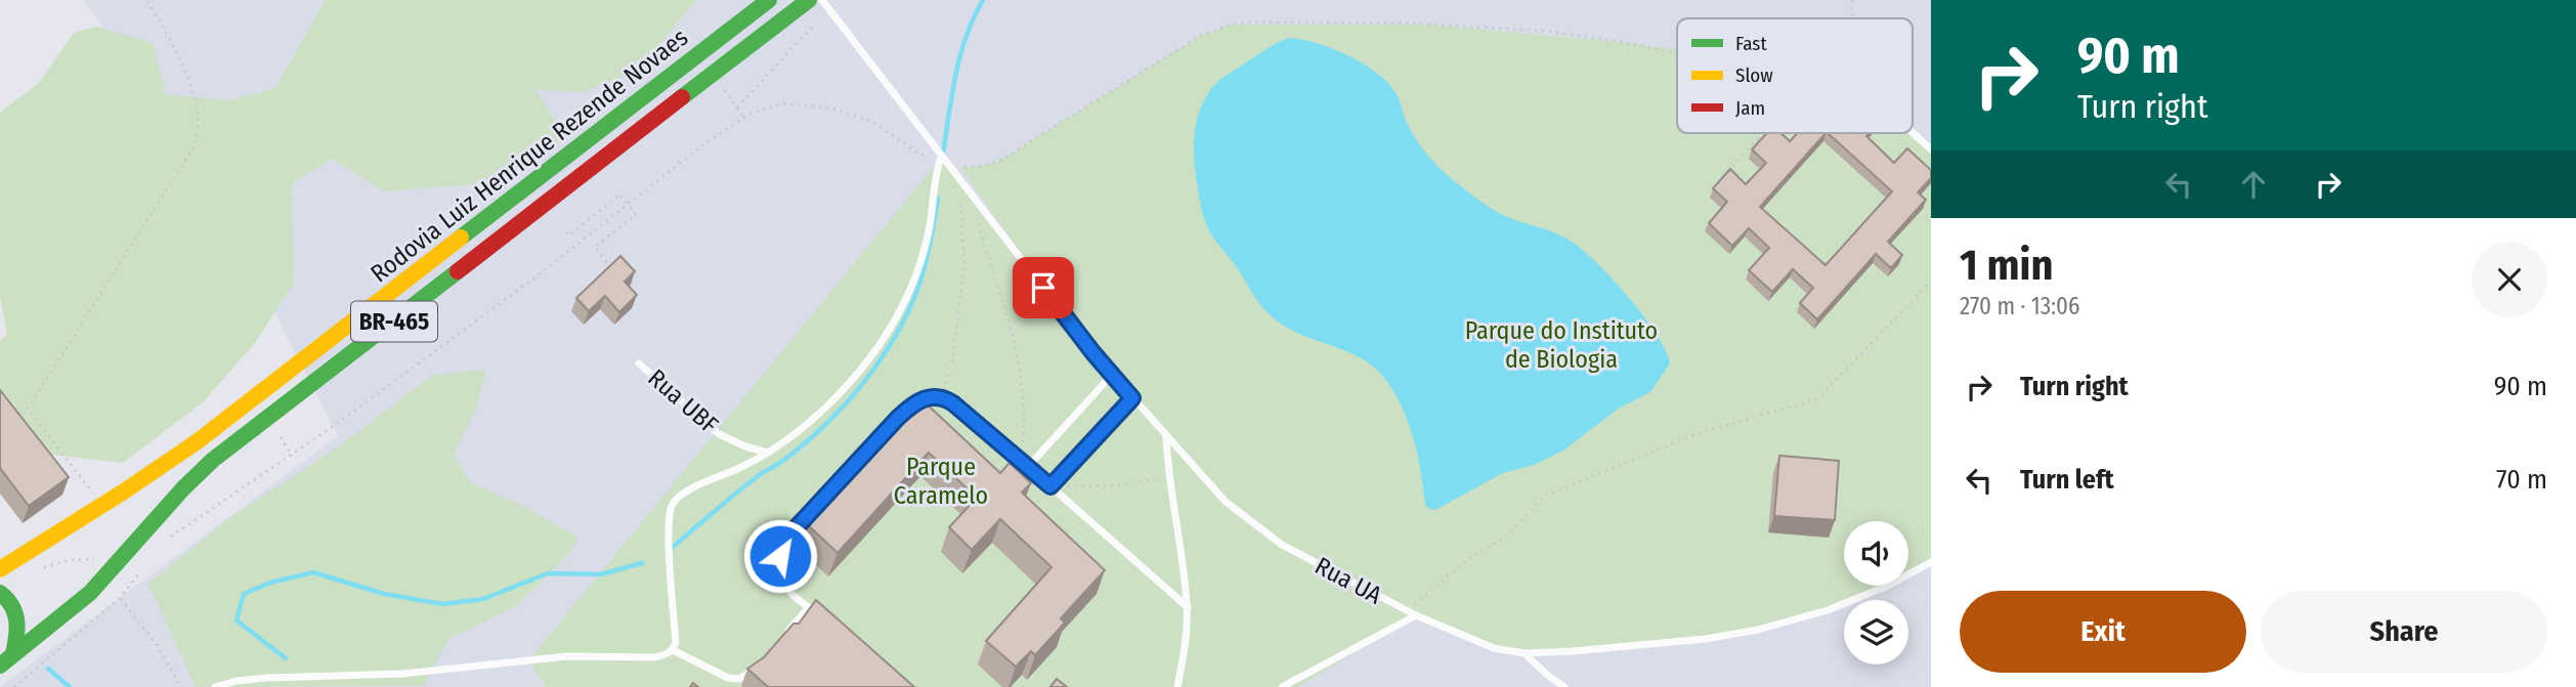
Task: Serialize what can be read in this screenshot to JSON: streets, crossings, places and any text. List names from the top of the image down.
{
  "streets": {
    "highway": ["Rodovia Luiz Henrique Rezende Novaes", "BR-465"],
    "lane": ["Rua UBF", "Rua UA"]
  },
  "parks": ["Parque do Instituto de Biologia", "Parque Caramelo"],
  "legend": ["Fast", "Slow", "Jam"],
  "page": {
    "turn": ["90 m", "Turn right"],
    "heading": ["1 min", "270 m · 13:06"],
    "list": [
      {
        "name": "Turn right",
        "value": "90 m"
      },
      {
        "name": "Turn left",
        "value": "70 m"
      }
    ],
    "buttons": ["Exit", "Share"]
  }
}
